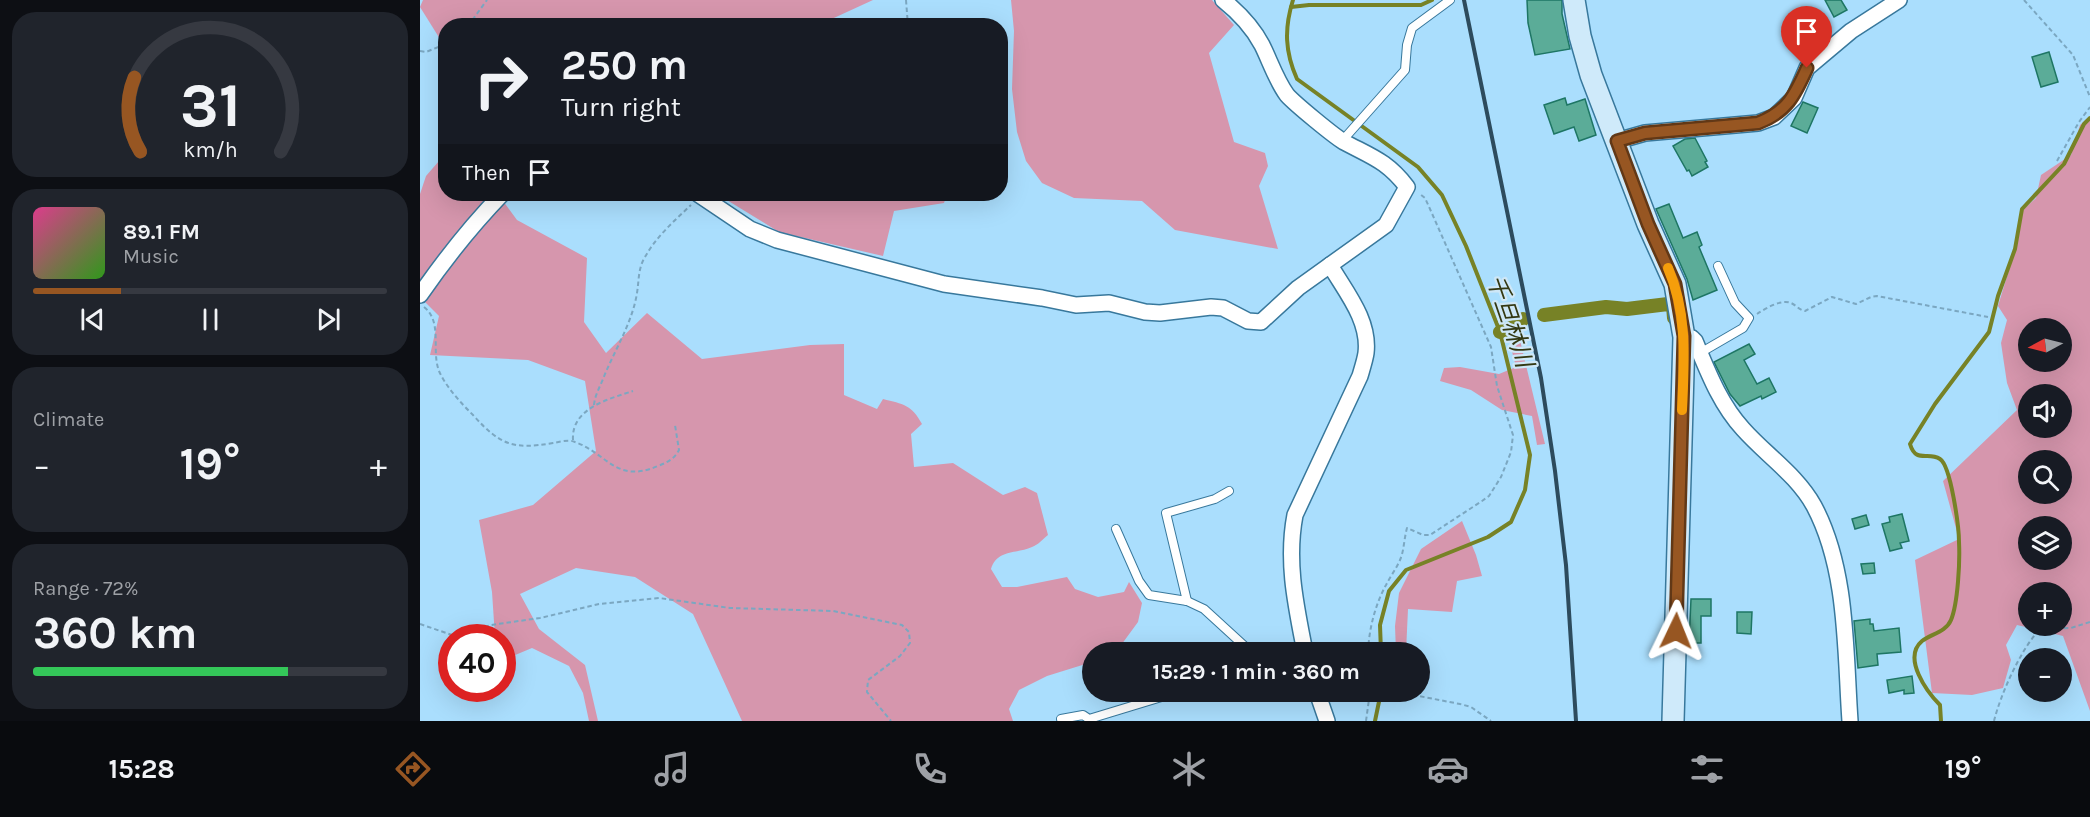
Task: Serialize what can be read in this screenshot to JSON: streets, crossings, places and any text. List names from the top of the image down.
{
  "water": ["千旦林川"],
  "north": "left",
  "page": {
    "turn": ["250 m", "Turn right"],
    "then": "Then",
    "song": ["89.1 FM", "Music"],
    "map_buttons": ["+", "−"],
    "tile": [
      "Climate",
      ["Range · 72%", "360 km"]
    ],
    "heat": ["−", "19°", "+"],
    "limit": "40",
    "trip": "15:29 · 1 min · 360 m",
    "tabs": ["15:28", "19°"],
    "gauge": ["31", "km/h"]
  }
}
